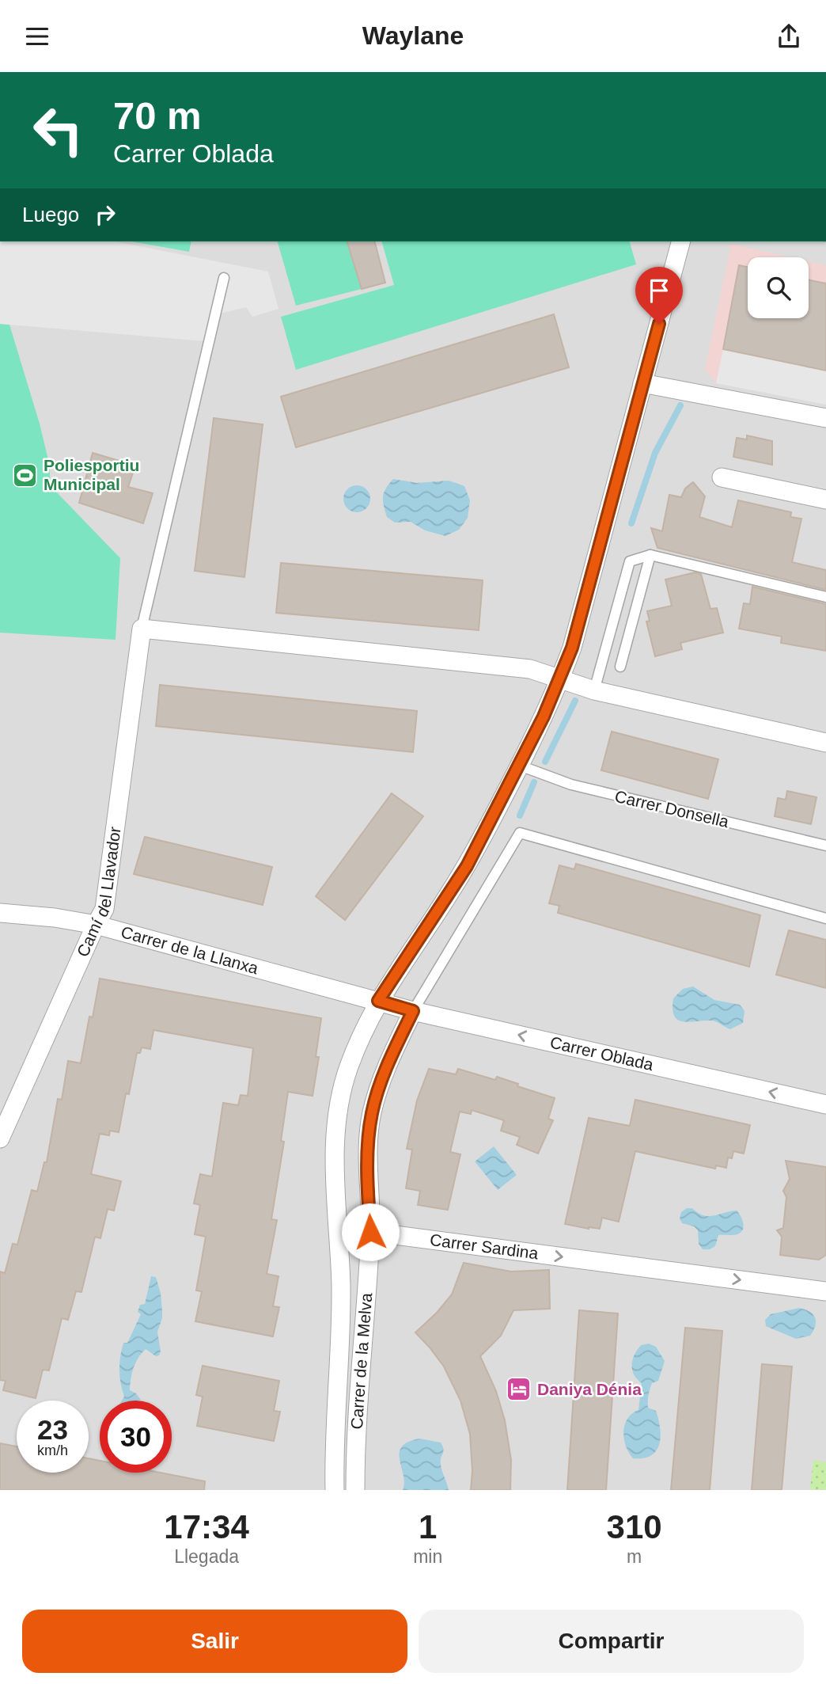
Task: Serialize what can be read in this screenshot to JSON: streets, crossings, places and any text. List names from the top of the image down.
{
  "streets": {
    "street": [
      "Camí del Llavador",
      "Carrer de la Llanxa",
      "Carrer Oblada",
      "Carrer Sardina",
      "Carrer de la Melva"
    ],
    "lane": ["Carrer Donsella"]
  },
  "crossings": [
    ["Camí del Llavador", "Carrer de la Llanxa"],
    ["Carrer de la Llanxa", "Carrer Oblada"],
    ["Carrer Sardina", "Carrer de la Melva"]
  ],
  "one_way": ["Carrer Oblada", "Carrer Sardina"],
  "places": {
    "sports": ["Poliesportiu Municipal"],
    "hotel": ["Daniya Dénia"]
  },
  "page": {
    "header": "Waylane",
    "turn": ["70 m", "Carrer Oblada"],
    "then": "Luego",
    "speed": "23 km/h",
    "limit": "30",
    "eta": [
      "17:34",
      "Llegada",
      "1",
      "min",
      "310",
      "m"
    ],
    "buttons": ["Salir", "Compartir"]
  }
}
